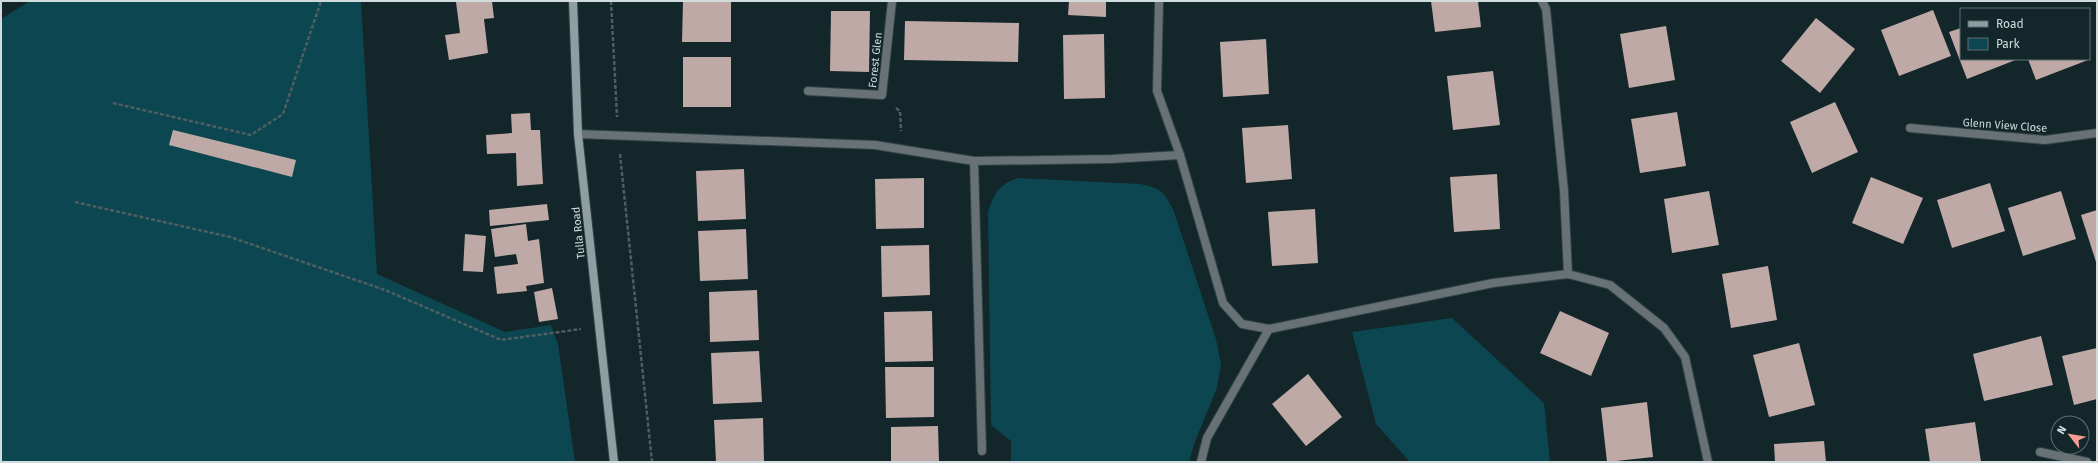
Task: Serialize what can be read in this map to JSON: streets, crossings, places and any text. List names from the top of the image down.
{
  "streets": {
    "main road": ["Tulla Road"],
    "street": ["Forest Glen", "Glenn View Close"]
  },
  "legend": ["Road", "Park"],
  "north": "top left"
}
